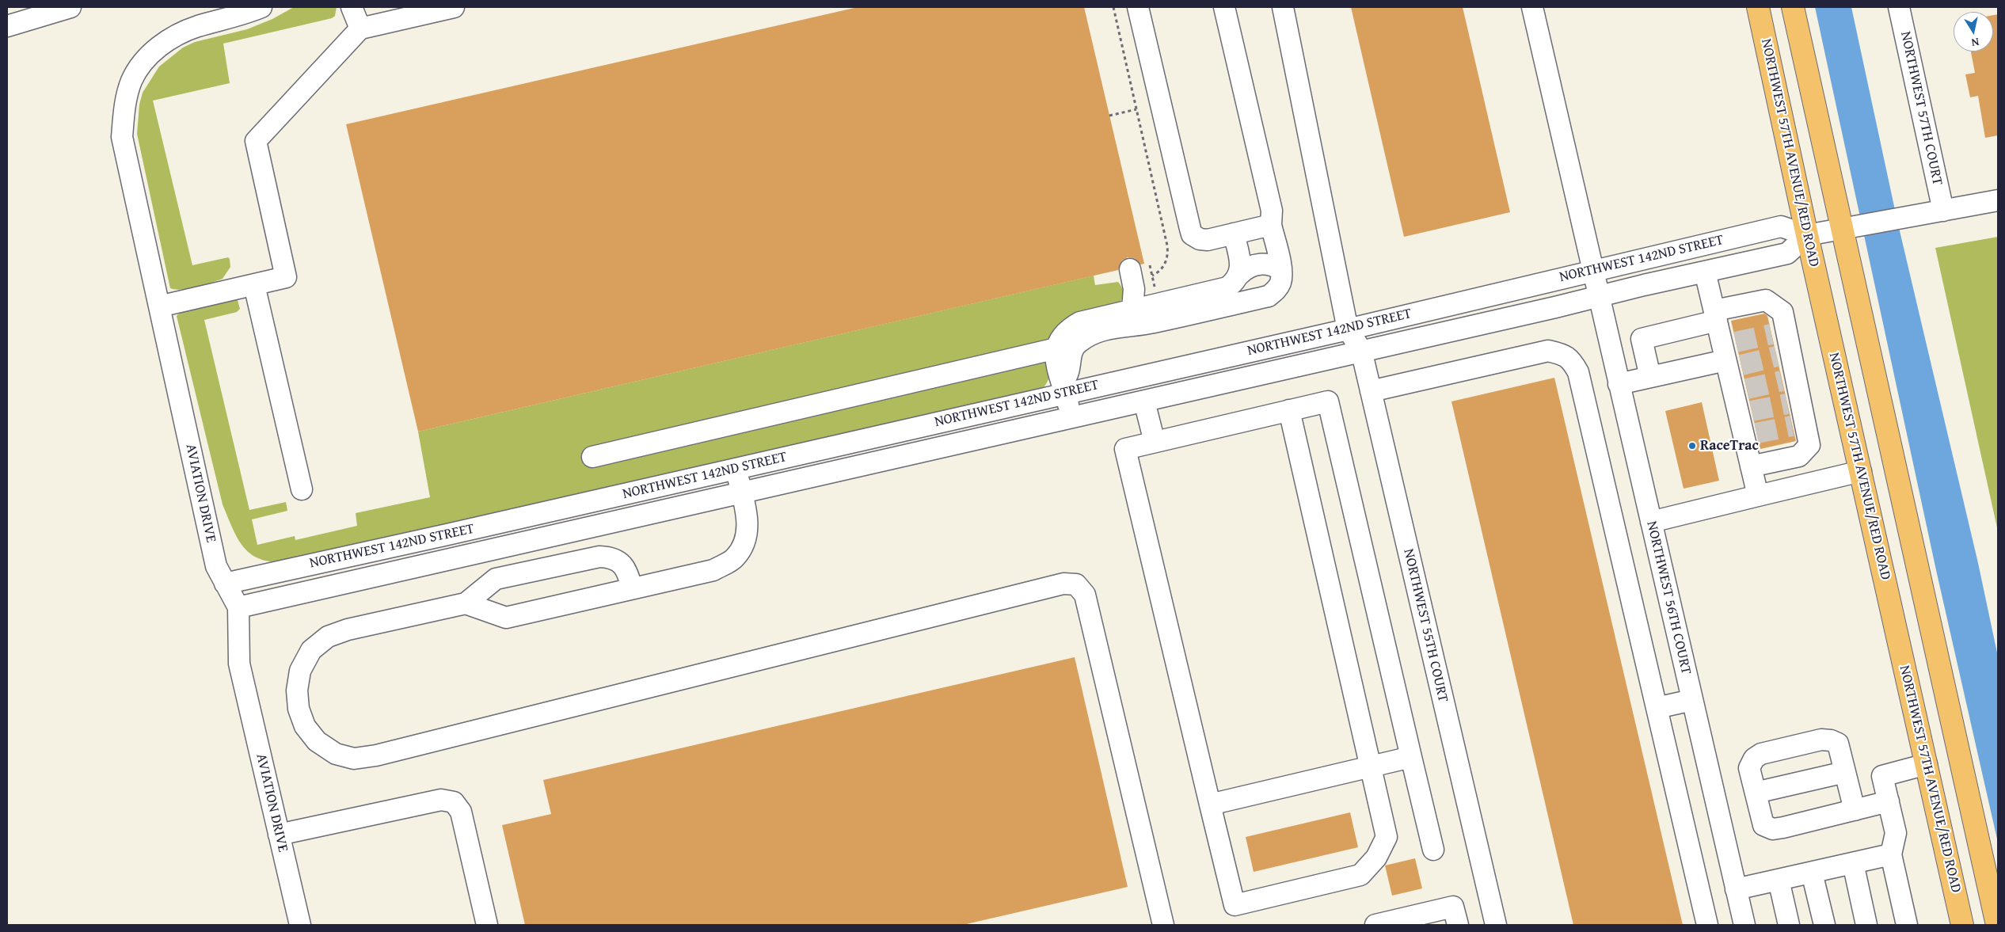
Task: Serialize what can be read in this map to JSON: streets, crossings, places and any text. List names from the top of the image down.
{
  "streets": {
    "main road": ["NORTHWEST 57TH AVENUE/RED ROAD"],
    "street": [
      "NORTHWEST 57TH COURT",
      "NORTHWEST 142ND STREET",
      "AVIATION DRIVE",
      "NORTHWEST 56TH COURT",
      "NORTHWEST 55TH COURT"
    ]
  },
  "crossings": [
    ["NORTHWEST 57TH AVENUE/RED ROAD", "NORTHWEST 142ND STREET"],
    ["NORTHWEST 142ND STREET", "AVIATION DRIVE"],
    ["NORTHWEST 142ND STREET", "NORTHWEST 56TH COURT"],
    ["NORTHWEST 142ND STREET", "NORTHWEST 55TH COURT"]
  ],
  "places": ["RaceTrac"],
  "north": "bottom"
}
